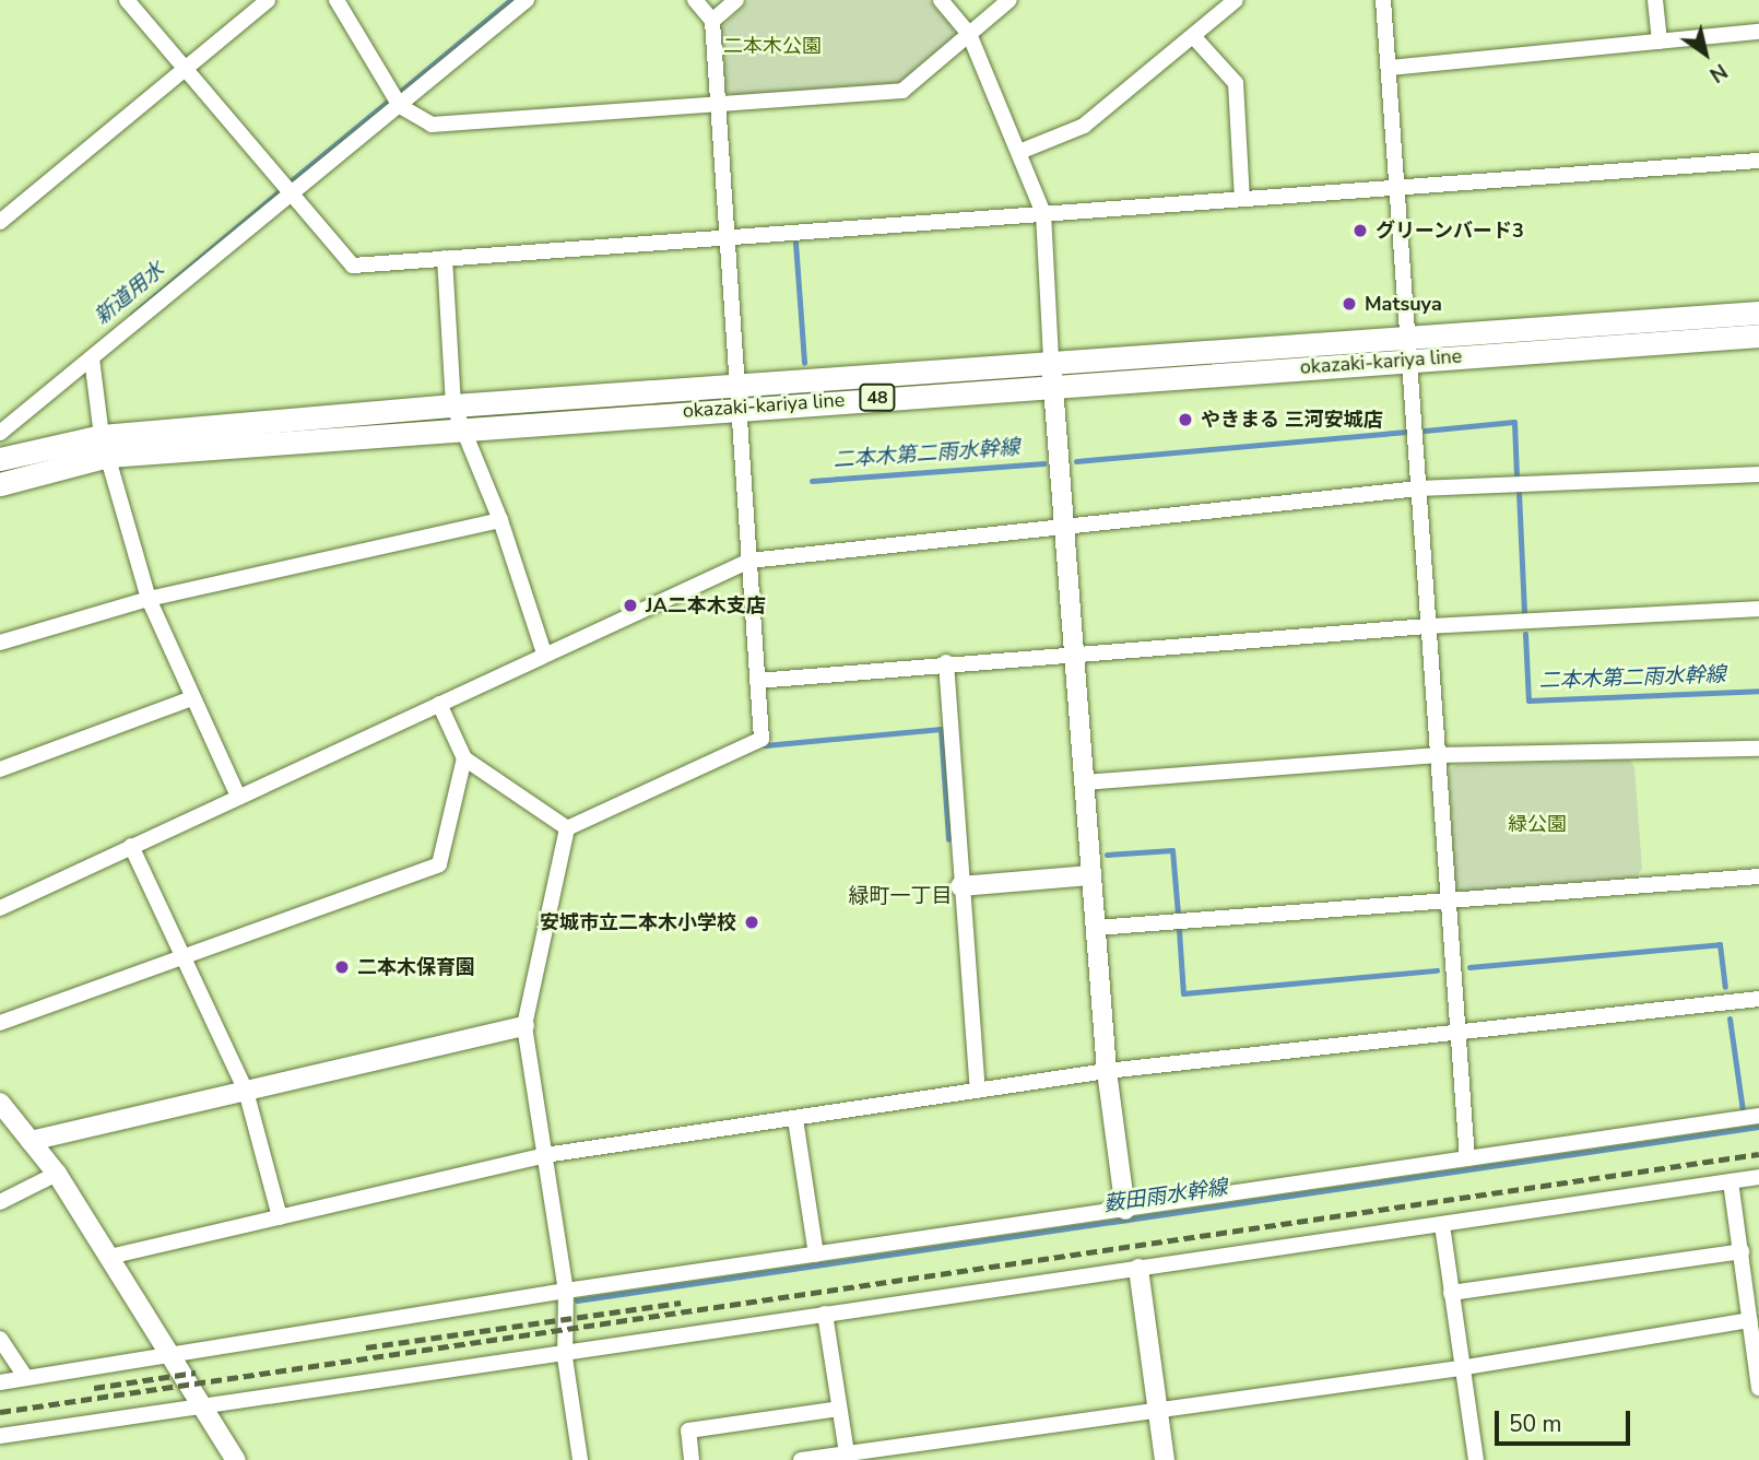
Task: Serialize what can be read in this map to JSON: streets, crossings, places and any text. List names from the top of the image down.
{
  "streets": {
    "main road": ["okazaki-kariya line", "48"]
  },
  "districts": ["緑町一丁目"],
  "water": ["新道用水", "二本木第二雨水幹線", "薮田雨水幹線"],
  "parks": ["二本木公園", "緑公園"],
  "places": [
    "グリーンバード3",
    "Matsuya",
    "やきまる 三河安城店",
    "JA二本木支店",
    "安城市立二本木小学校",
    "二本木保育園"
  ],
  "scale_bar": "50 m",
  "north": "bottom right"
}
